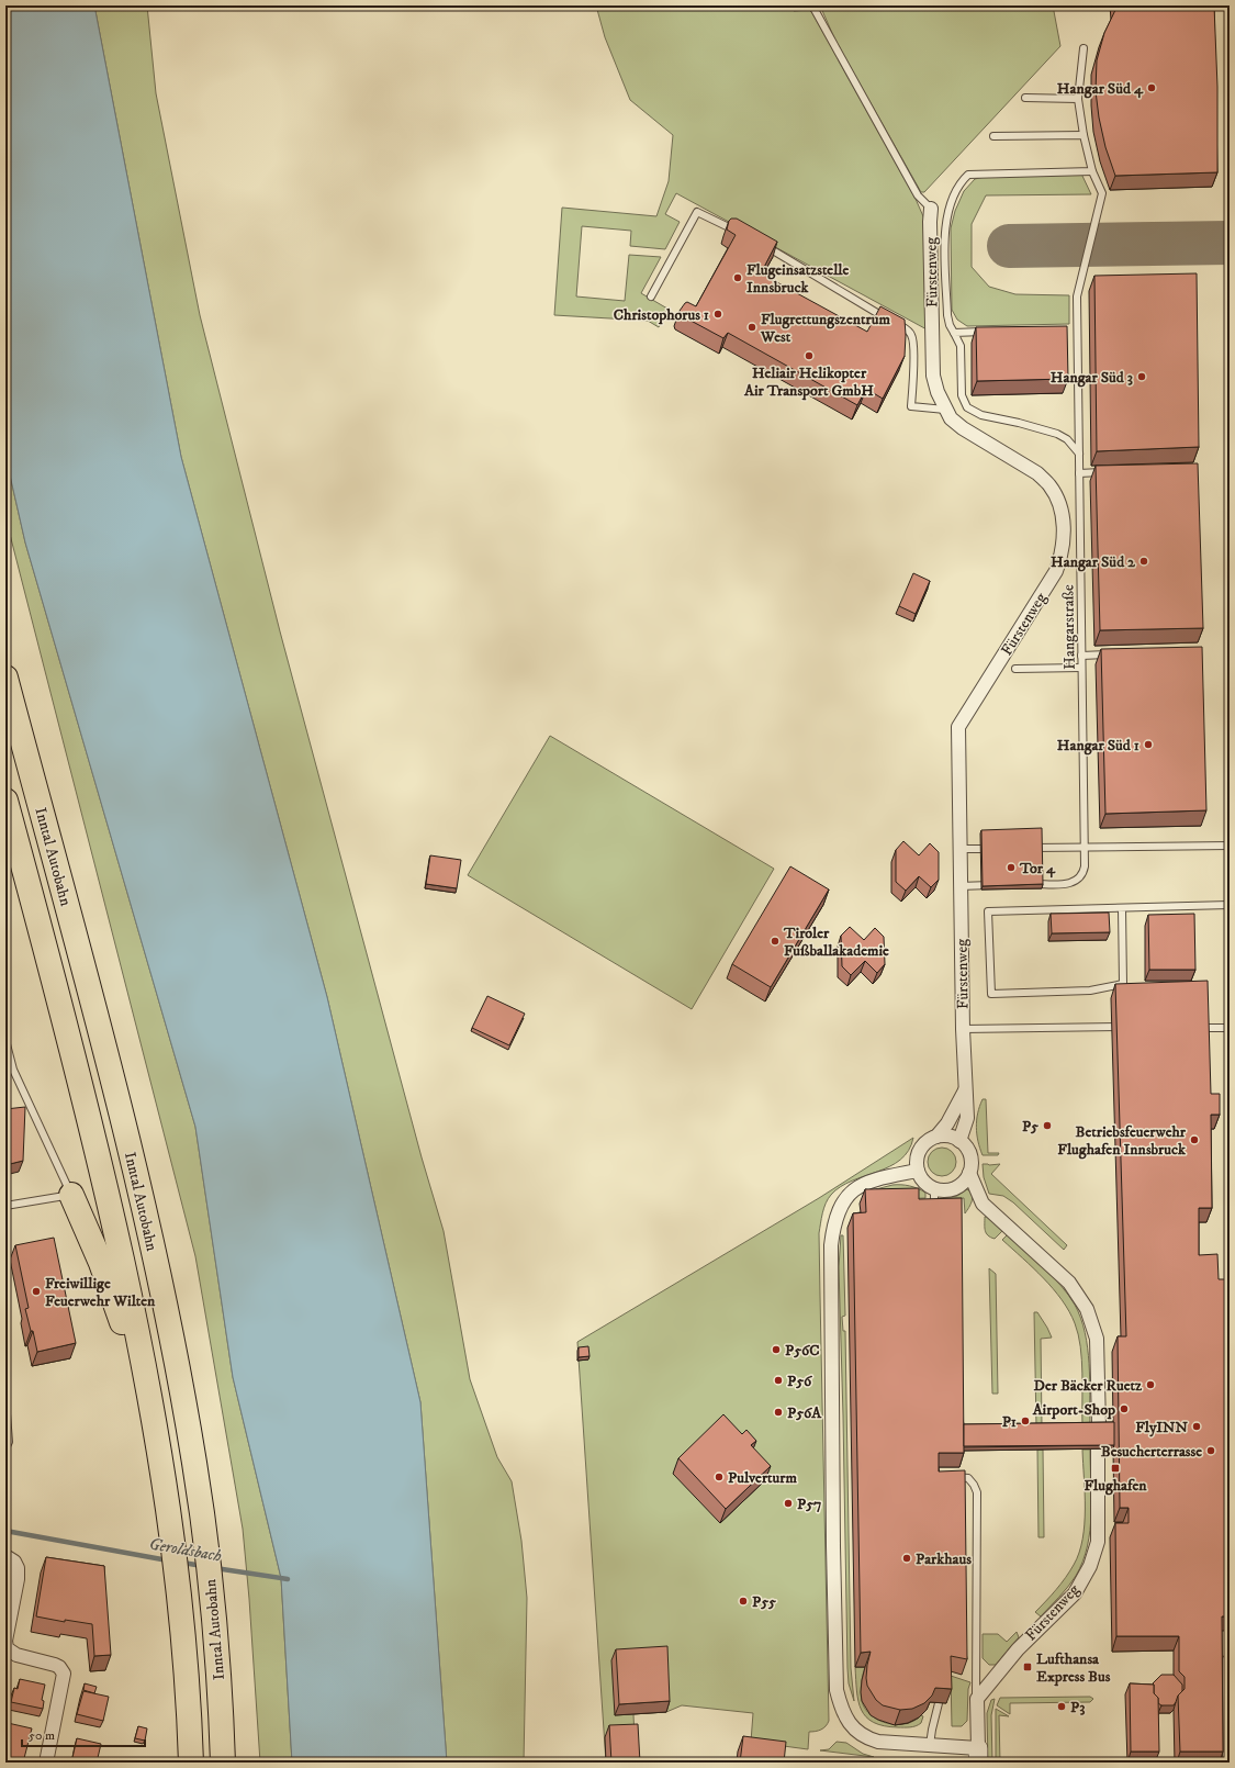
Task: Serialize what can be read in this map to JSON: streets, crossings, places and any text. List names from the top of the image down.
{
  "streets": {
    "highway": ["Inntal Autobahn"],
    "street": ["Fürstenweg"],
    "lane": ["Hangarstraße"]
  },
  "water": ["Geroldsbach"],
  "places": {
    "other": [
      "Hangar Süd 4",
      "Flugeinsatzstelle Innsbruck",
      "Christophorus 1",
      "Flugrettungszentrum West",
      "Heliair Helikopter Air Transport GmbH",
      "Hangar Süd 3",
      "Hangar Süd 2",
      "Hangar Süd 1",
      "Tor 4",
      "Tiroler Fußballakademie",
      "P5",
      "Betriebsfeuerwehr Flughafen Innsbruck",
      "Freiwillige Feuerwehr Wilten",
      "P56C",
      "P56",
      "Der Bäcker Ruetz",
      "Airport-Shop",
      "P56A",
      "P1",
      "FlyINN",
      "Besucherterrasse",
      "Pulverturm",
      "P57",
      "Parkhaus",
      "P55",
      "P3"
    ],
    "transit": ["Flughafen", "Lufthansa Express Bus"]
  },
  "scale_bar": "50 m"
}
